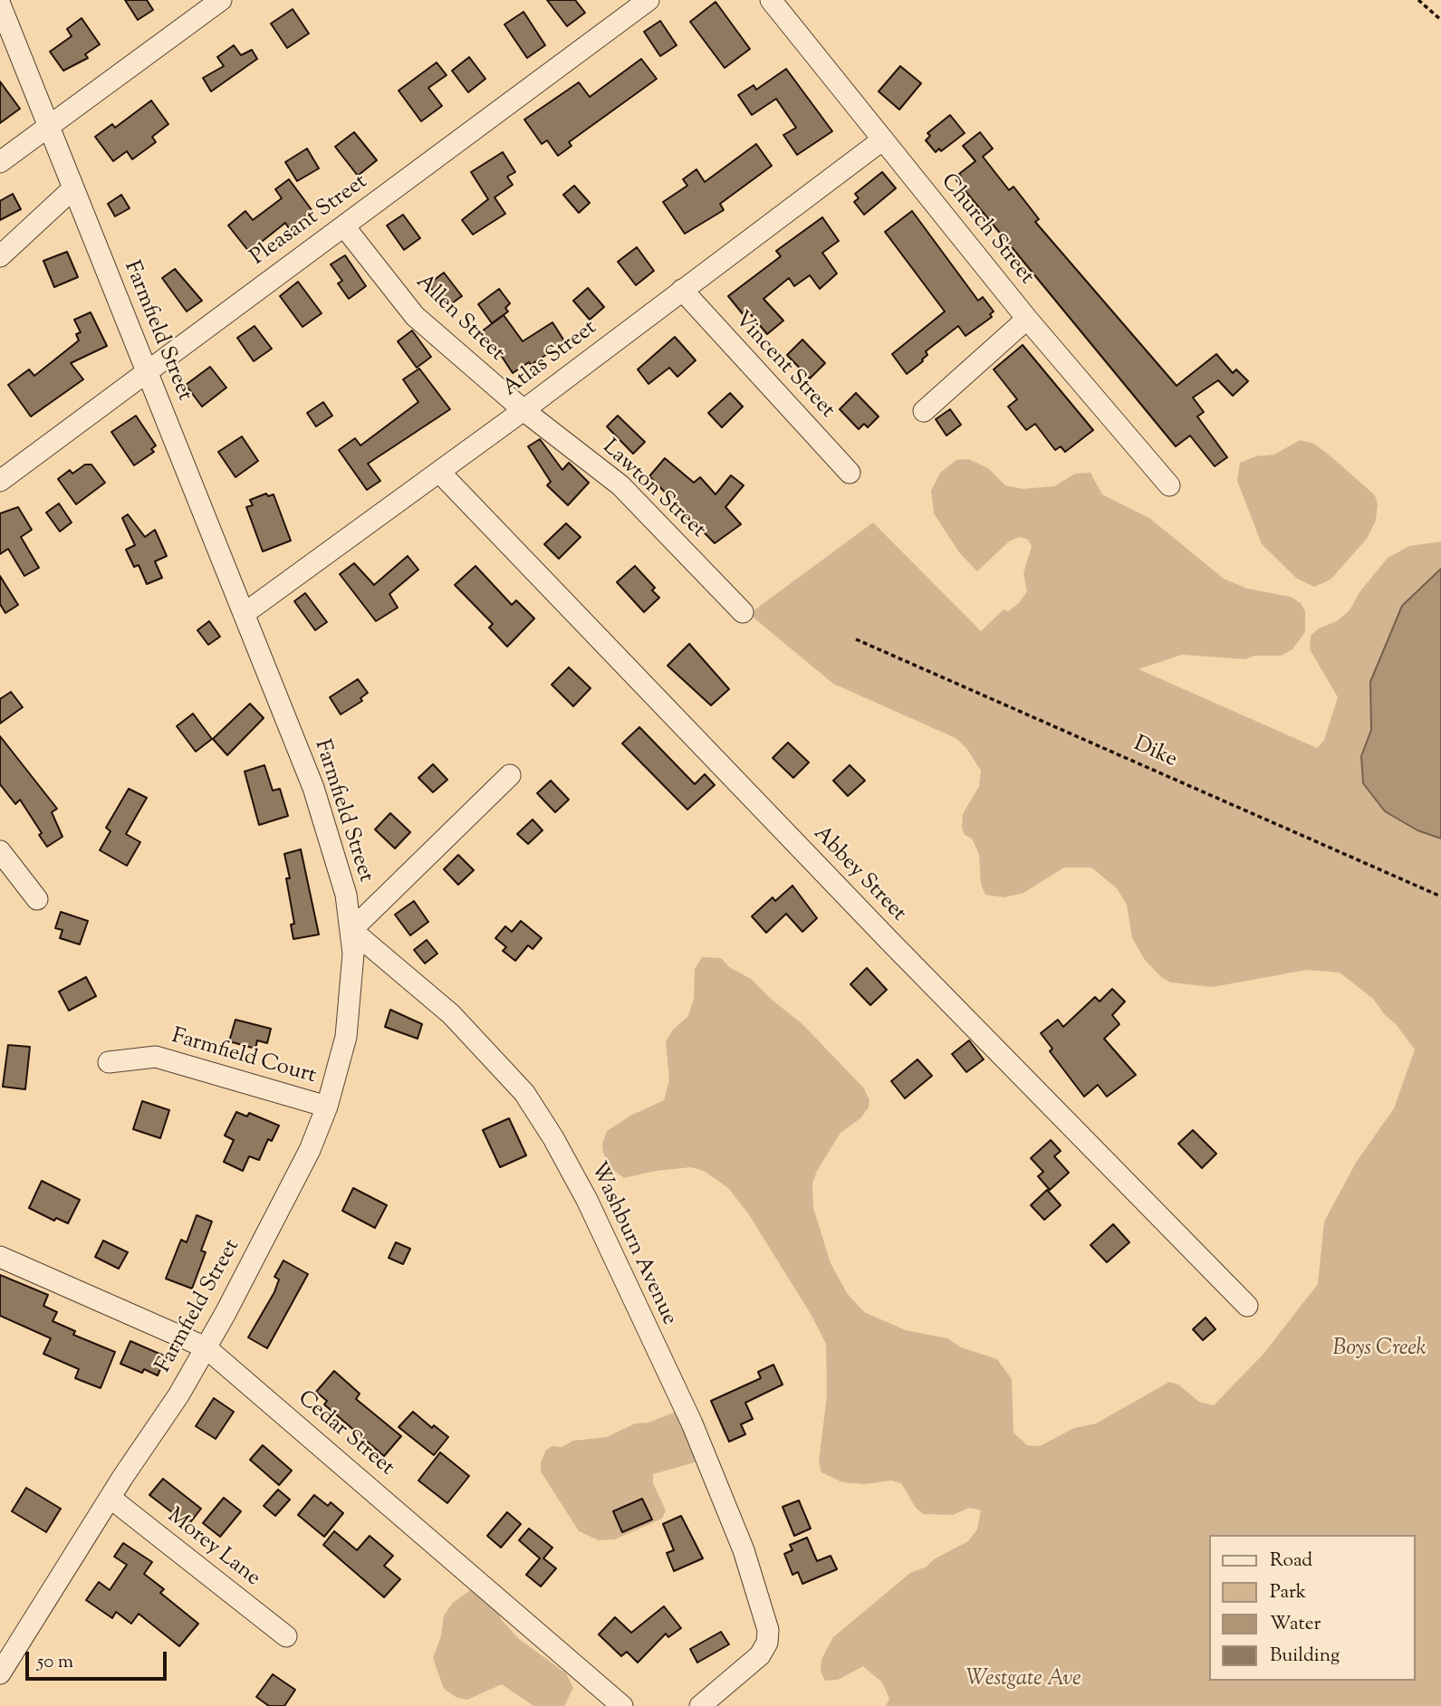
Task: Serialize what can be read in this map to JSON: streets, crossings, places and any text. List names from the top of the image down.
{
  "streets": {
    "street": [
      "Pleasant Street",
      "Church Street",
      "Allen Street",
      "Farmfield Street",
      "Atlas Street",
      "Vincent Street",
      "Lawton Street",
      "Abbey Street",
      "Farmfield Court",
      "Washburn Avenue",
      "Cedar Street",
      "Morey Lane"
    ],
    "path": ["Dike"]
  },
  "crossings": [
    ["Pleasant Street", "Allen Street"],
    ["Pleasant Street", "Farmfield Street"],
    ["Church Street", "Atlas Street"],
    ["Allen Street", "Atlas Street"],
    ["Allen Street", "Lawton Street"],
    ["Farmfield Street", "Atlas Street"],
    ["Farmfield Street", "Farmfield Court"],
    ["Farmfield Street", "Washburn Avenue"],
    ["Farmfield Street", "Cedar Street"],
    ["Farmfield Street", "Morey Lane"],
    ["Atlas Street", "Vincent Street"],
    ["Atlas Street", "Lawton Street"],
    ["Atlas Street", "Abbey Street"]
  ],
  "parks": ["Boys Creek", "Westgate Ave"],
  "legend": [
    "Road",
    "Park",
    "Water",
    "Building"
  ],
  "scale_bar": "50 m"
}
